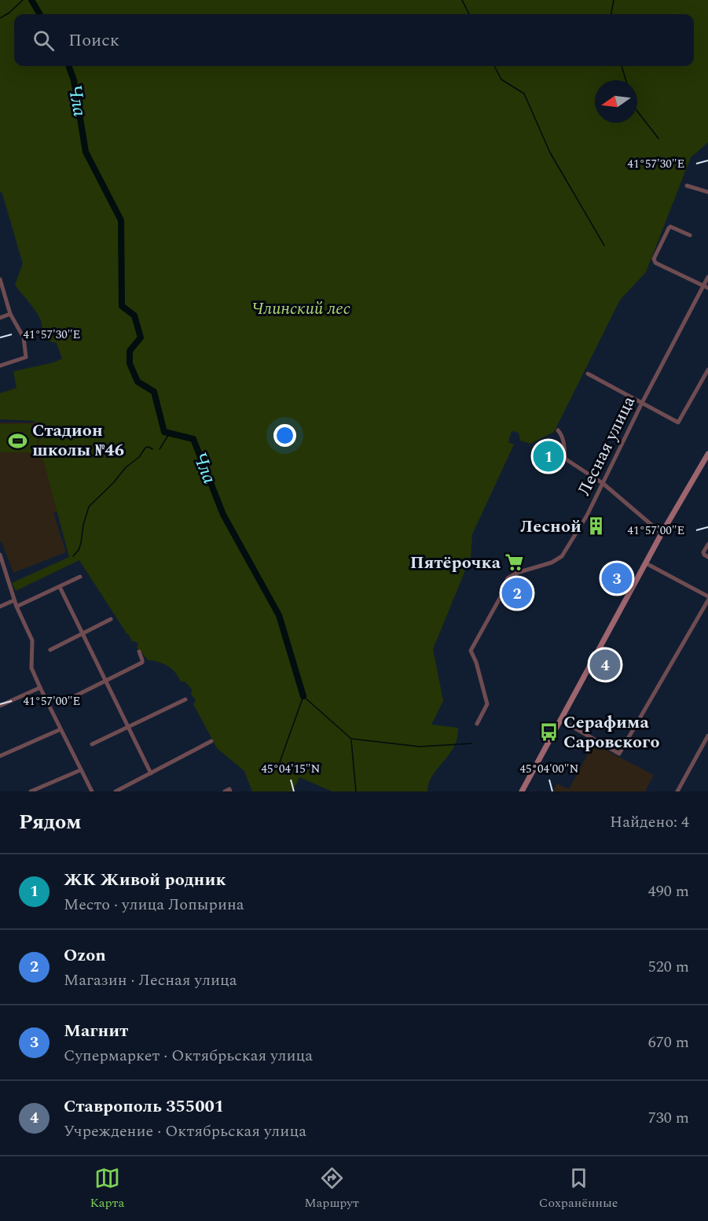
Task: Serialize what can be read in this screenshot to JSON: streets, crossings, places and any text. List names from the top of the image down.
{
  "streets": {
    "street": ["Лесная улица"]
  },
  "water": ["Чла"],
  "parks": ["Члинский лес"],
  "places": {
    "sports": ["Стадион школы №46"],
    "building": ["Лесной"],
    "supermarket": ["Пятёрочка"],
    "bus stop": ["Серафима Саровского"]
  },
  "north": "left",
  "page": {
    "search": "Поиск",
    "pins": [
      "1",
      "3",
      "2",
      "4"
    ],
    "heading": ["Рядом", "Найдено: 4"],
    "list": [
      {
        "mark": "1",
        "name": "ЖК Живой родник",
        "note": "Место · улица Лопырина",
        "value": "490 m"
      },
      {
        "mark": "2",
        "name": "Ozon",
        "note": "Магазин · Лесная улица",
        "value": "520 m"
      },
      {
        "mark": "3",
        "name": "Магнит",
        "note": "Супермаркет · Октябрьская улица",
        "value": "670 m"
      },
      {
        "mark": "4",
        "name": "Ставрополь 355001",
        "note": "Учреждение · Октябрьская улица",
        "value": "730 m"
      }
    ],
    "nav": ["Карта", "Маршрут", "Сохранённые"]
  },
  "coordinates": [
    "41°57'30\"E",
    "41°57'00\"E",
    "45°04'15\"N",
    "45°04'00\"N"
  ]
}
